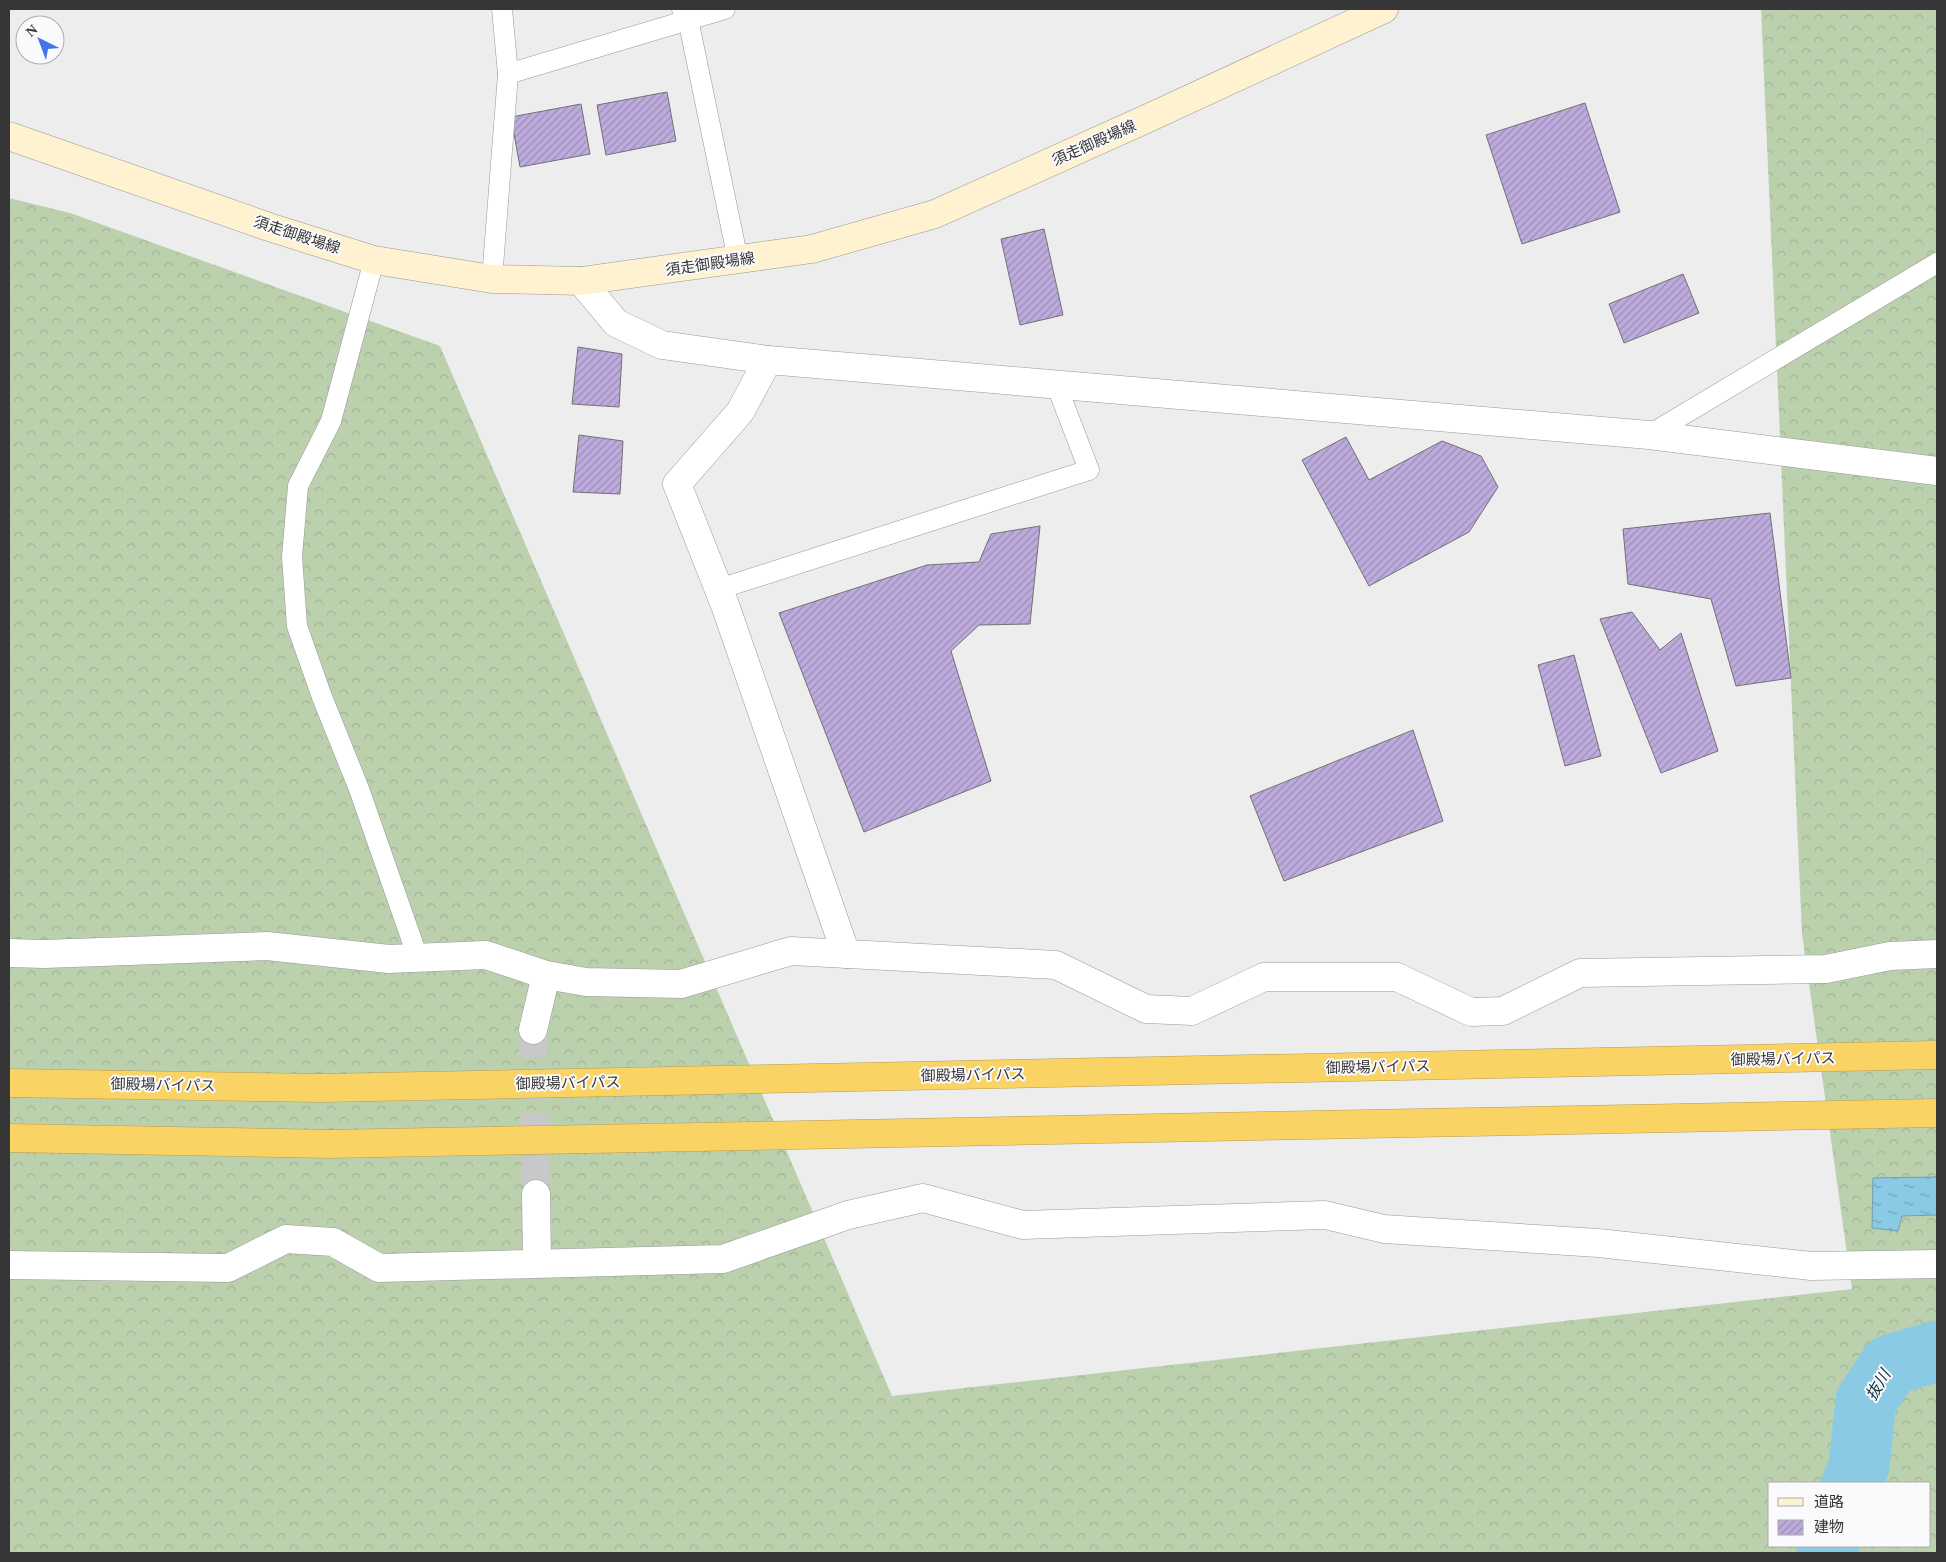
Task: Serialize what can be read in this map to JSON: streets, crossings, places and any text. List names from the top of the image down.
{
  "streets": {
    "highway": ["御殿場バイパス"],
    "main road": ["須走御殿場線"]
  },
  "water": ["抜川"],
  "legend": ["道路", "建物"],
  "north": "top left"
}
